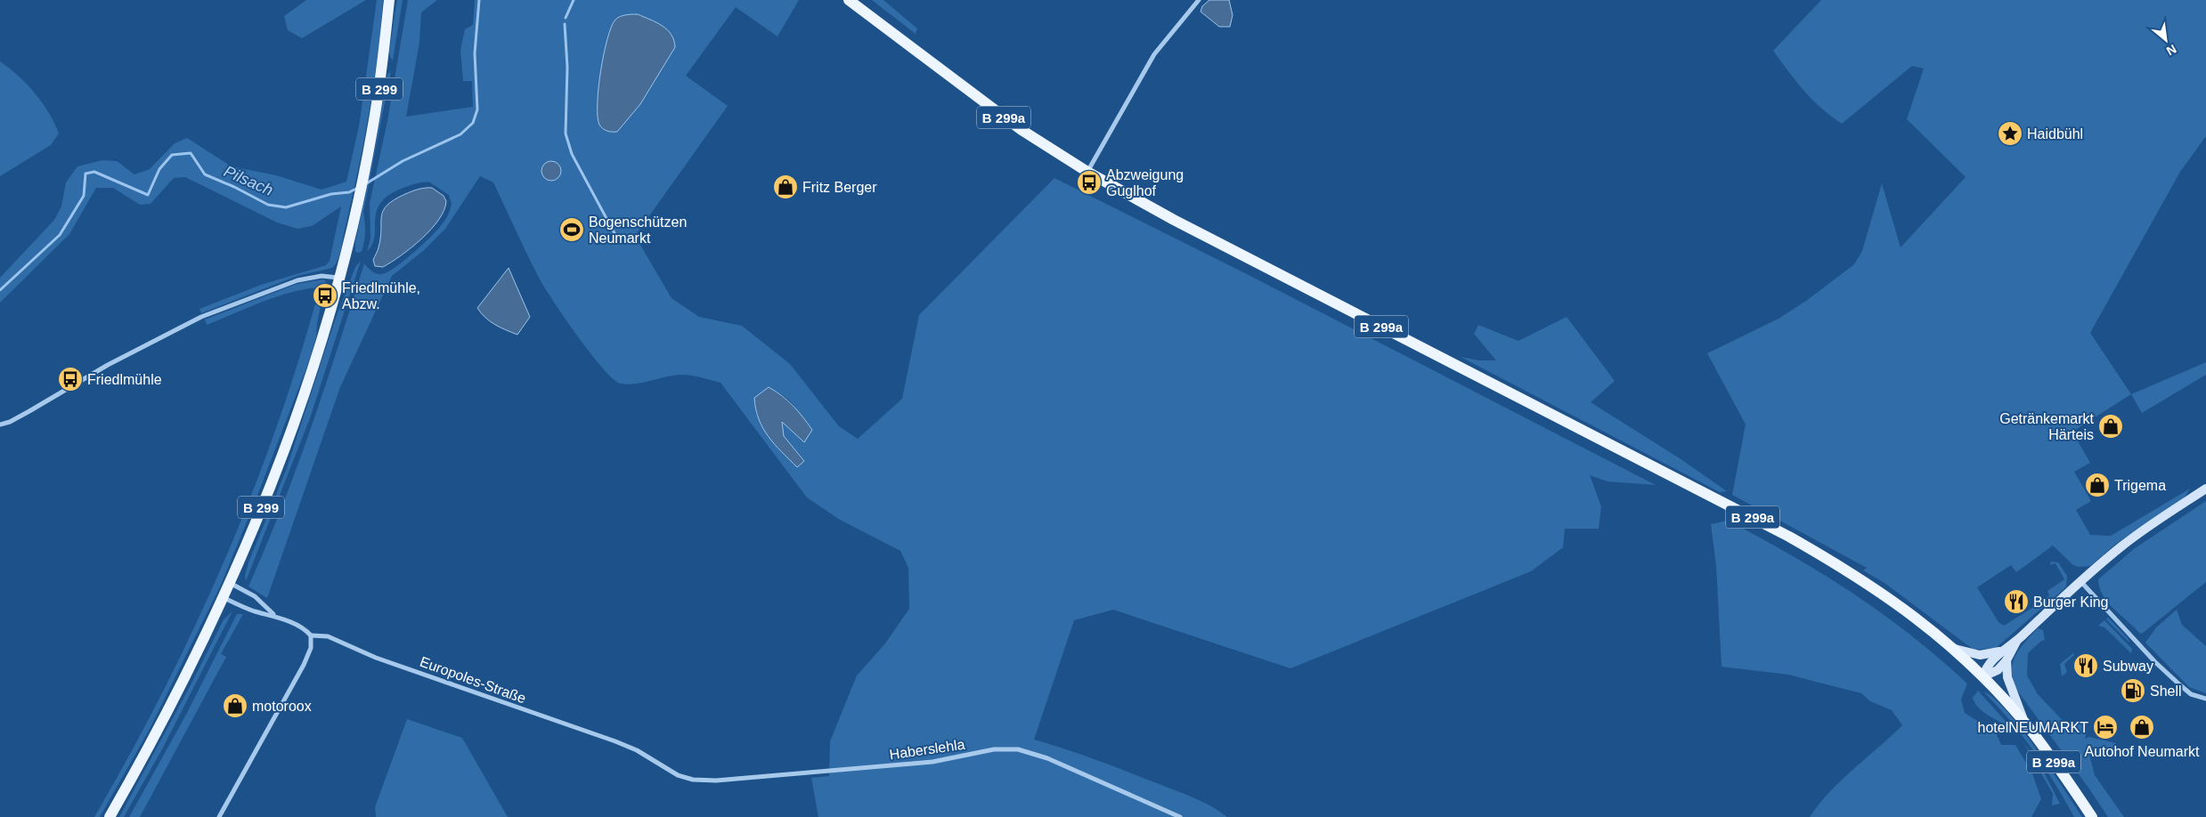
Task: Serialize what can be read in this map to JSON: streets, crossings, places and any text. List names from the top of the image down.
{
  "streets": {
    "main road": ["B 299", "B 299a"],
    "street": ["Europoles-Straße", "Haberslehla"]
  },
  "crossings": [
    ["B 299", "Europoles-Straße"],
    ["Europoles-Straße", "Haberslehla"]
  ],
  "water": ["Pilsach"],
  "places": {
    "place": ["Haidbühl"],
    "bus stop": ["Abzweigung Guglhof", "Friedlmühle, Abzw.", "Friedlmühle"],
    "shop": [
      "Fritz Berger",
      "Getränkemarkt Härteis",
      "Trigema",
      "motoroox",
      "Autohof Neumarkt"
    ],
    "sports": ["Bogenschützen Neumarkt"],
    "restaurant": ["Burger King", "Subway"],
    "fuel station": ["Shell"],
    "hotel": ["hotelNEUMARKT"]
  },
  "north": "bottom right"
}
